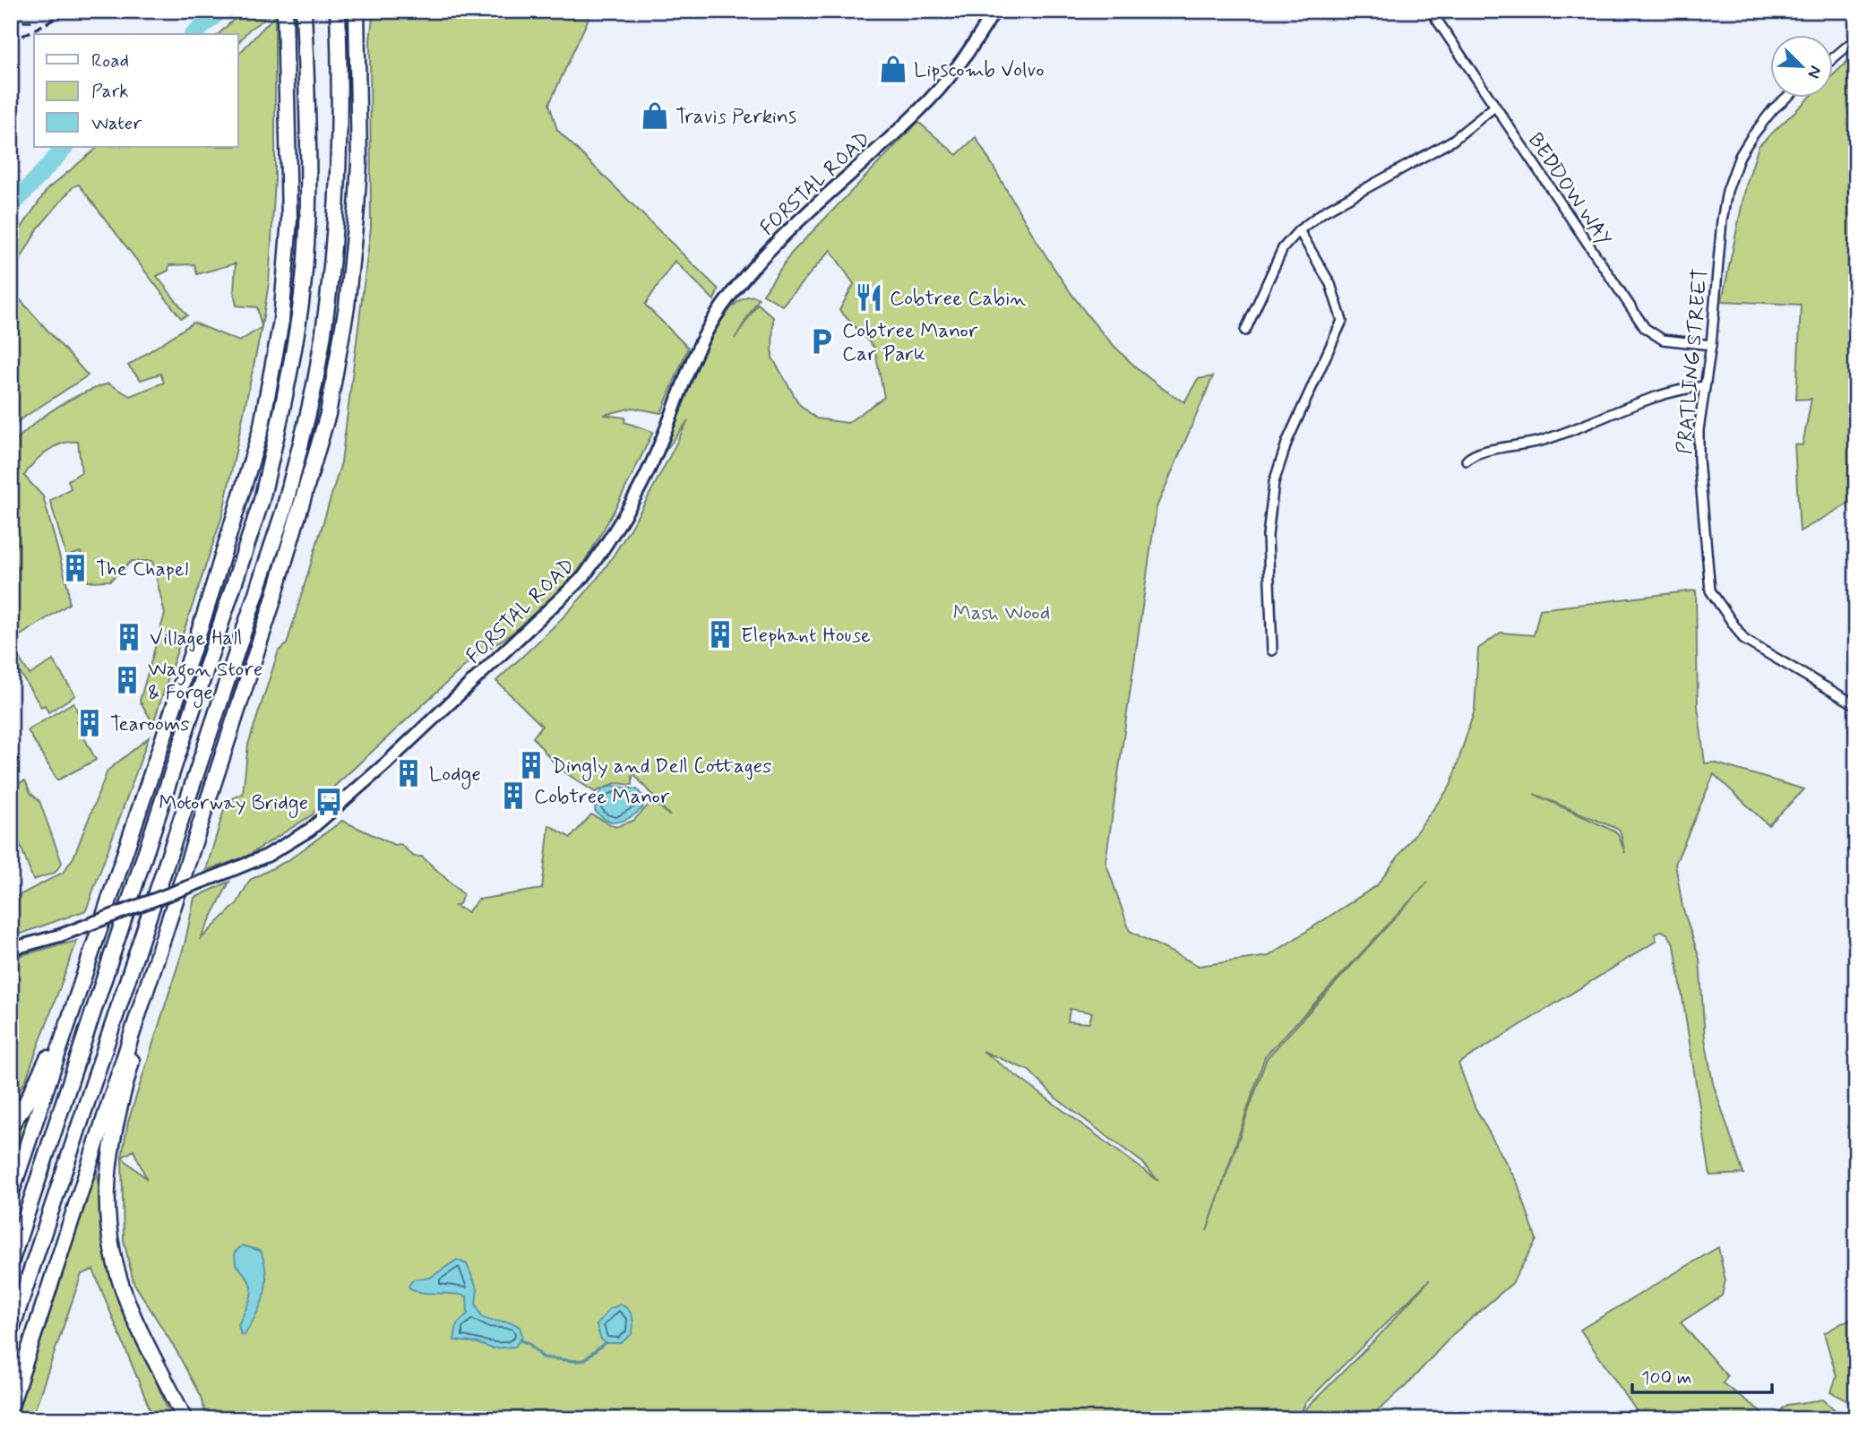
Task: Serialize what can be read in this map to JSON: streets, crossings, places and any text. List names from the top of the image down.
{
  "streets": {
    "street": ["FORSTAL ROAD", "BEDDOW WAY", "PRATLING STREET"]
  },
  "crossings": [
    ["BEDDOW WAY", "PRATLING STREET"]
  ],
  "parks": ["Mash Wood"],
  "places": {
    "shop": ["Lipscomb Volvo", "Travis Perkins"],
    "restaurant": ["Cobtree Cabin"],
    "parking": ["Cobtree Manor Car Park"],
    "building": [
      "The Chapel",
      "Elephant House",
      "Village Hall",
      "Wagon Store & Forge",
      "Tearooms",
      "Dingly and Dell Cottages",
      "Lodge",
      "Cobtree Manor"
    ],
    "bus stop": ["Motorway Bridge"]
  },
  "legend": ["Road", "Park", "Water"],
  "scale_bar": "100 m",
  "north": "bottom right"
}
